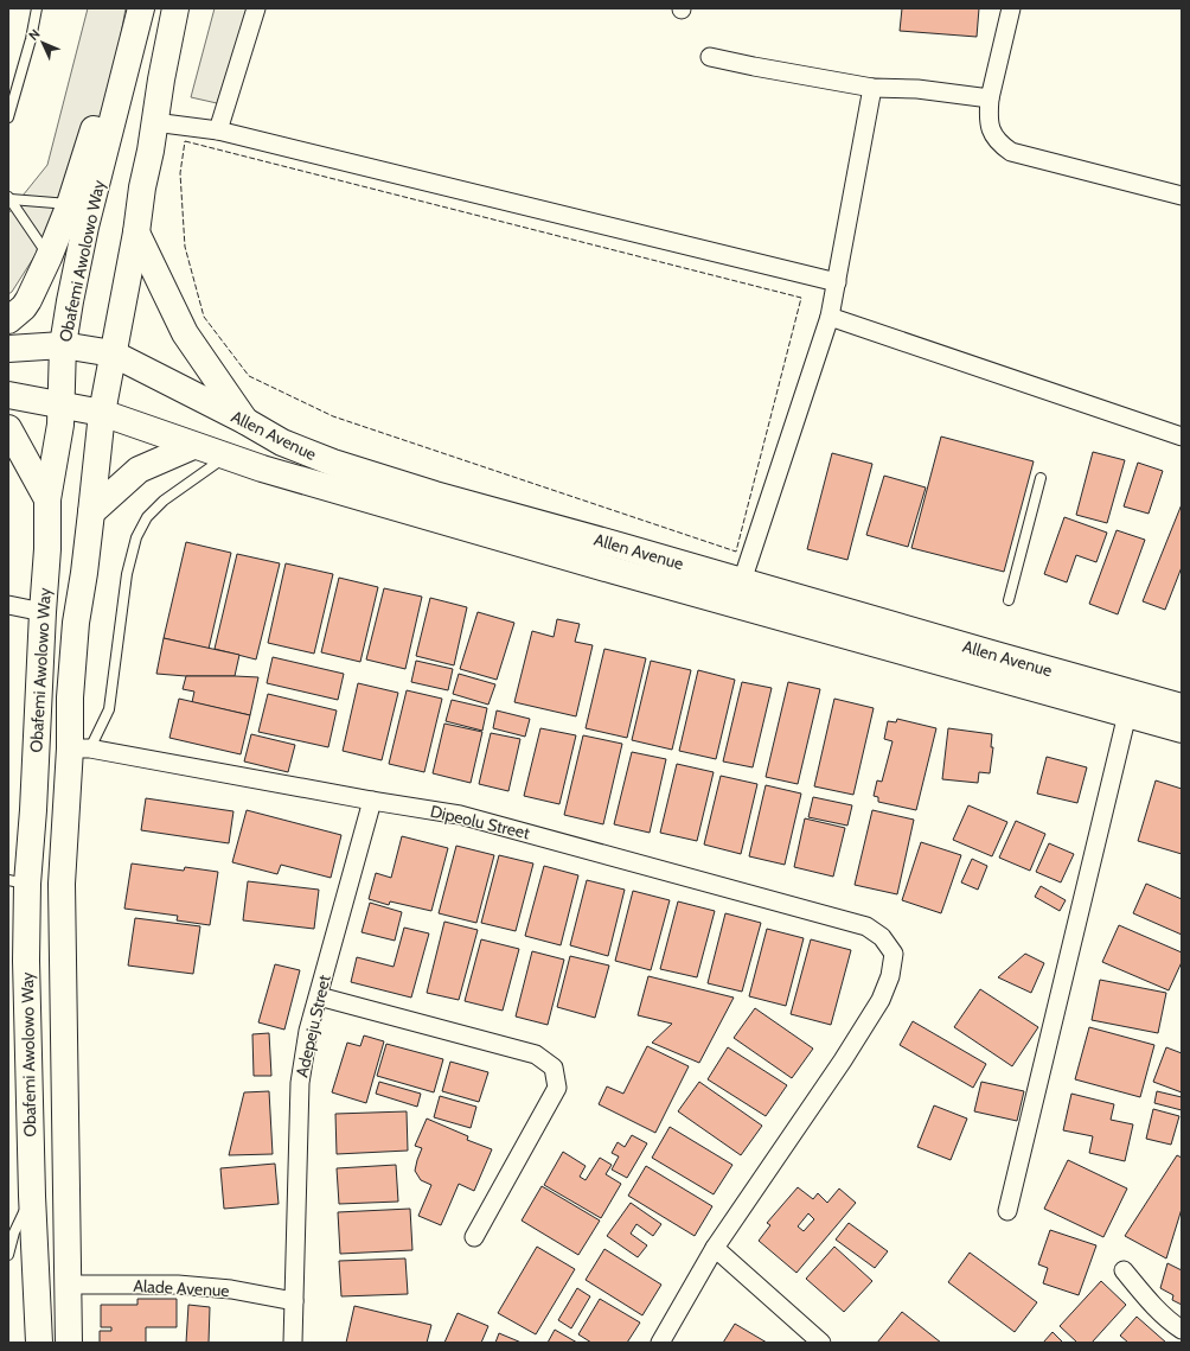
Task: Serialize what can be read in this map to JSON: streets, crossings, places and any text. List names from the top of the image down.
{
  "streets": {
    "main road": ["Obafemi Awolowo Way", "Allen Avenue"],
    "street": ["Dipeolu Street", "Adepeju Street", "Alade Avenue"]
  },
  "crossings": [
    ["Obafemi Awolowo Way", "Allen Avenue"],
    ["Obafemi Awolowo Way", "Dipeolu Street"],
    ["Obafemi Awolowo Way", "Alade Avenue"],
    ["Dipeolu Street", "Adepeju Street"],
    ["Adepeju Street", "Alade Avenue"]
  ],
  "north": "top left"
}
